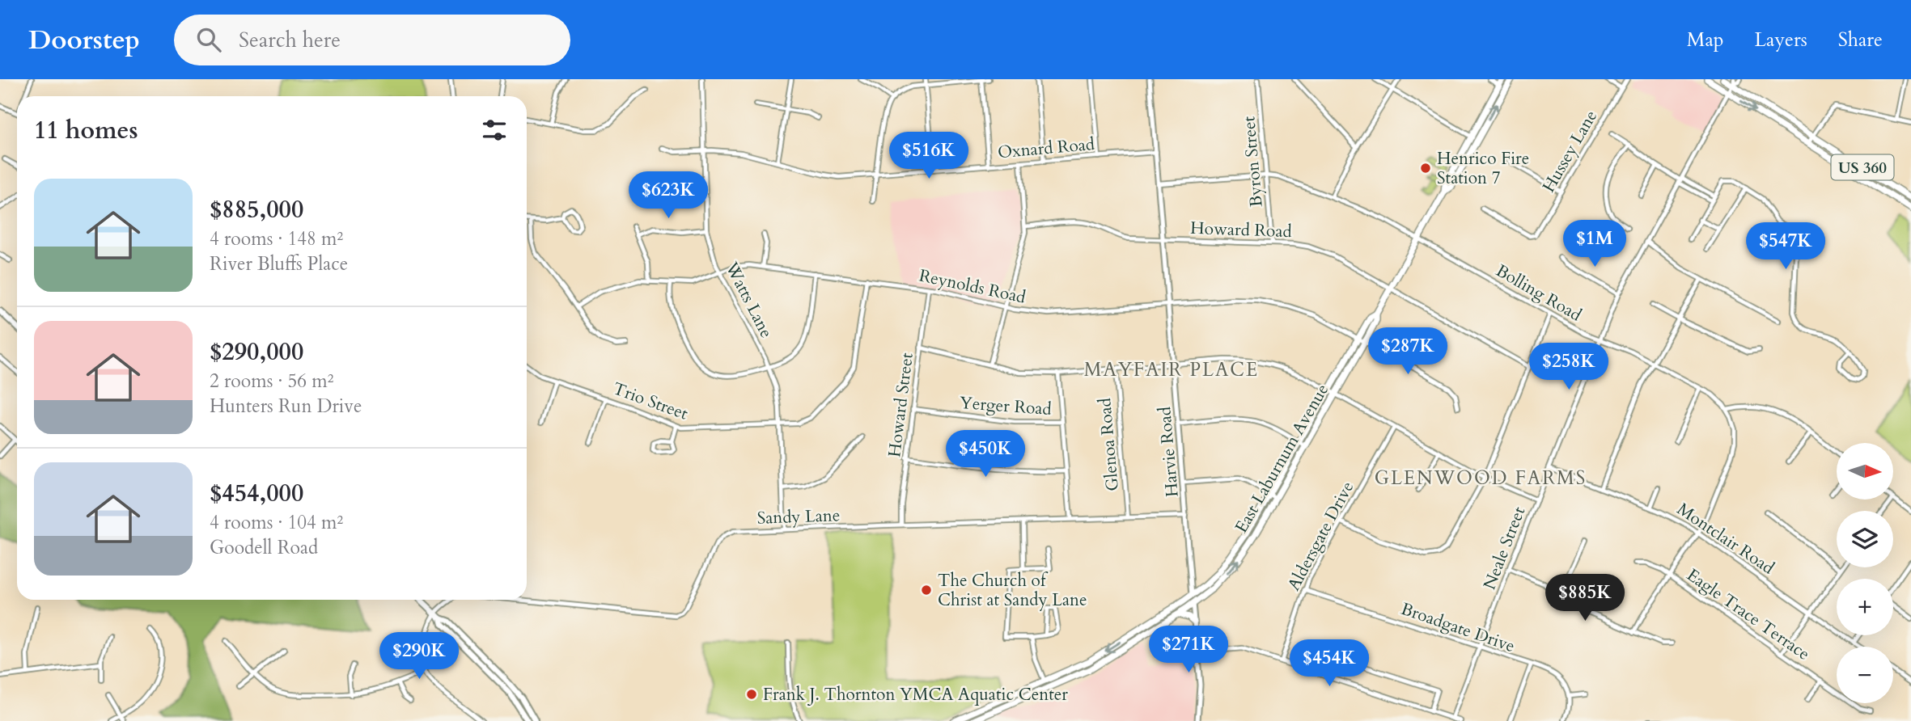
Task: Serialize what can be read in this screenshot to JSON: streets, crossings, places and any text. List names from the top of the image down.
{
  "streets": {
    "main road": ["US 360", "East Laburnum Avenue"],
    "street": [
      "Oxnard Road",
      "Hussey Lane",
      "Byron Street",
      "Howard Road",
      "Reynolds Road",
      "Bolling Road",
      "Watts Lane",
      "Trio Street",
      "Howard Street",
      "Yerger Road",
      "Glenoa Road",
      "Harvie Road",
      "Sandy Lane",
      "Aldersgate Drive",
      "Montclair Road",
      "Neale Street",
      "Eagle Trace Terrace",
      "Broadgate Drive"
    ]
  },
  "crossings": [
    ["Oxnard Road", "Watts Lane"],
    ["Oxnard Road", "Harvie Road"],
    ["Byron Street", "Howard Road"],
    ["Byron Street", "Bolling Road"],
    ["US 360", "Neale Street"],
    ["Howard Road", "Harvie Road"],
    ["Howard Road", "East Laburnum Avenue"],
    ["Reynolds Road", "Watts Lane"],
    ["Reynolds Road", "Trio Street"],
    ["Reynolds Road", "Howard Street"],
    ["Reynolds Road", "Harvie Road"],
    ["Reynolds Road", "East Laburnum Avenue"],
    ["Bolling Road", "Harvie Road"],
    ["Bolling Road", "East Laburnum Avenue"],
    ["Bolling Road", "Neale Street"],
    ["Watts Lane", "Trio Street"],
    ["Watts Lane", "Sandy Lane"],
    ["Howard Street", "Yerger Road"],
    ["Howard Street", "Sandy Lane"],
    ["Glenoa Road", "Sandy Lane"],
    ["Harvie Road", "East Laburnum Avenue"],
    ["Harvie Road", "Sandy Lane"],
    ["Aldersgate Drive", "Broadgate Drive"],
    ["Montclair Road", "Neale Street"],
    ["Neale Street", "Broadgate Drive"]
  ],
  "districts": ["MAYFAIR PLACE", "GLENWOOD FARMS"],
  "places": ["Henrico Fire Station 7", "The Church of Christ at Sandy Lane", "Frank J. Thornton YMCA Aquatic Center"],
  "north": "right",
  "page": {
    "header": "Doorstep",
    "search": "Search here",
    "nav": ["Map", "Layers", "Share"],
    "heading": "11 homes",
    "price": [
      "$516K",
      "$623K",
      "$1M",
      "$547K",
      "$287K",
      "$258K",
      "$450K",
      "$885K",
      "$271K",
      "$290K",
      "$454K"
    ],
    "list": [
      {
        "name": "$885,000",
        "note": "4 rooms · 148 m² · River Bluffs Place"
      },
      {
        "name": "$290,000",
        "note": "2 rooms · 56 m² · Hunters Run Drive"
      },
      {
        "name": "$454,000",
        "note": "4 rooms · 104 m² · Goodell Road"
      }
    ],
    "map_buttons": ["+", "−"]
  }
}
